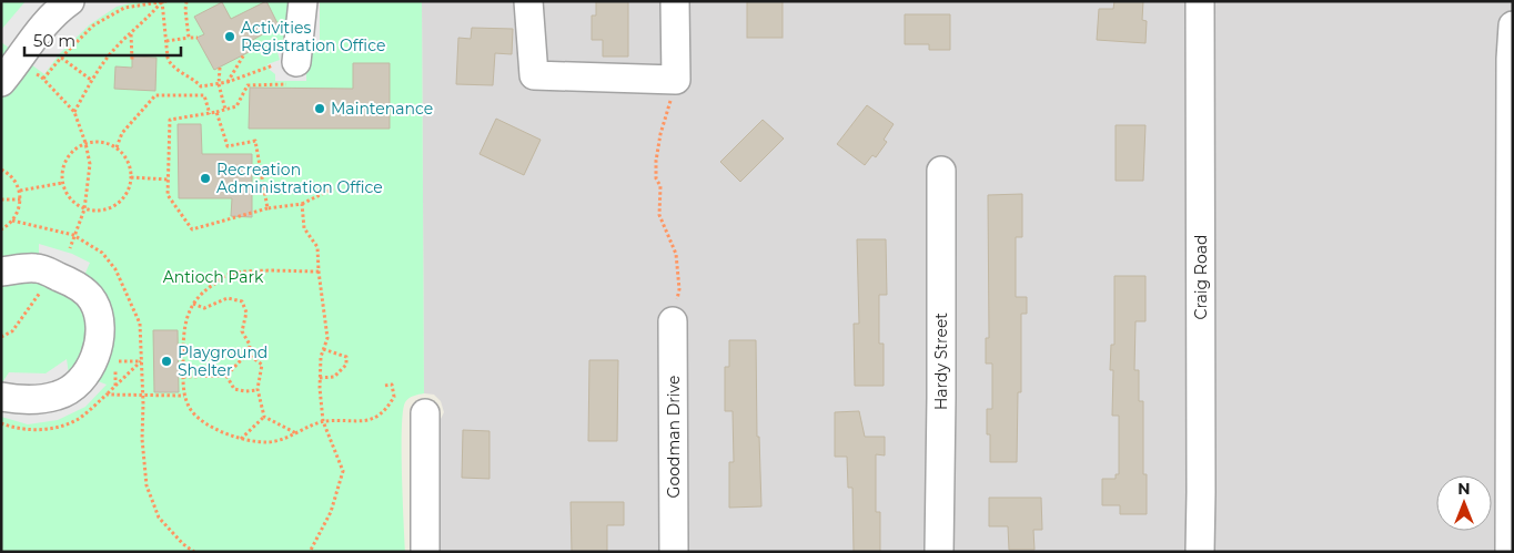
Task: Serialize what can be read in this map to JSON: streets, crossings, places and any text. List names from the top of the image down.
{
  "streets": {
    "street": ["Craig Road", "Hardy Street", "Goodman Drive"]
  },
  "parks": ["Antioch Park"],
  "places": [
    "Activities Registration Office",
    "Maintenance",
    "Recreation Administration Office",
    "Playground Shelter"
  ],
  "scale_bar": "50 m",
  "north": "top"
}
